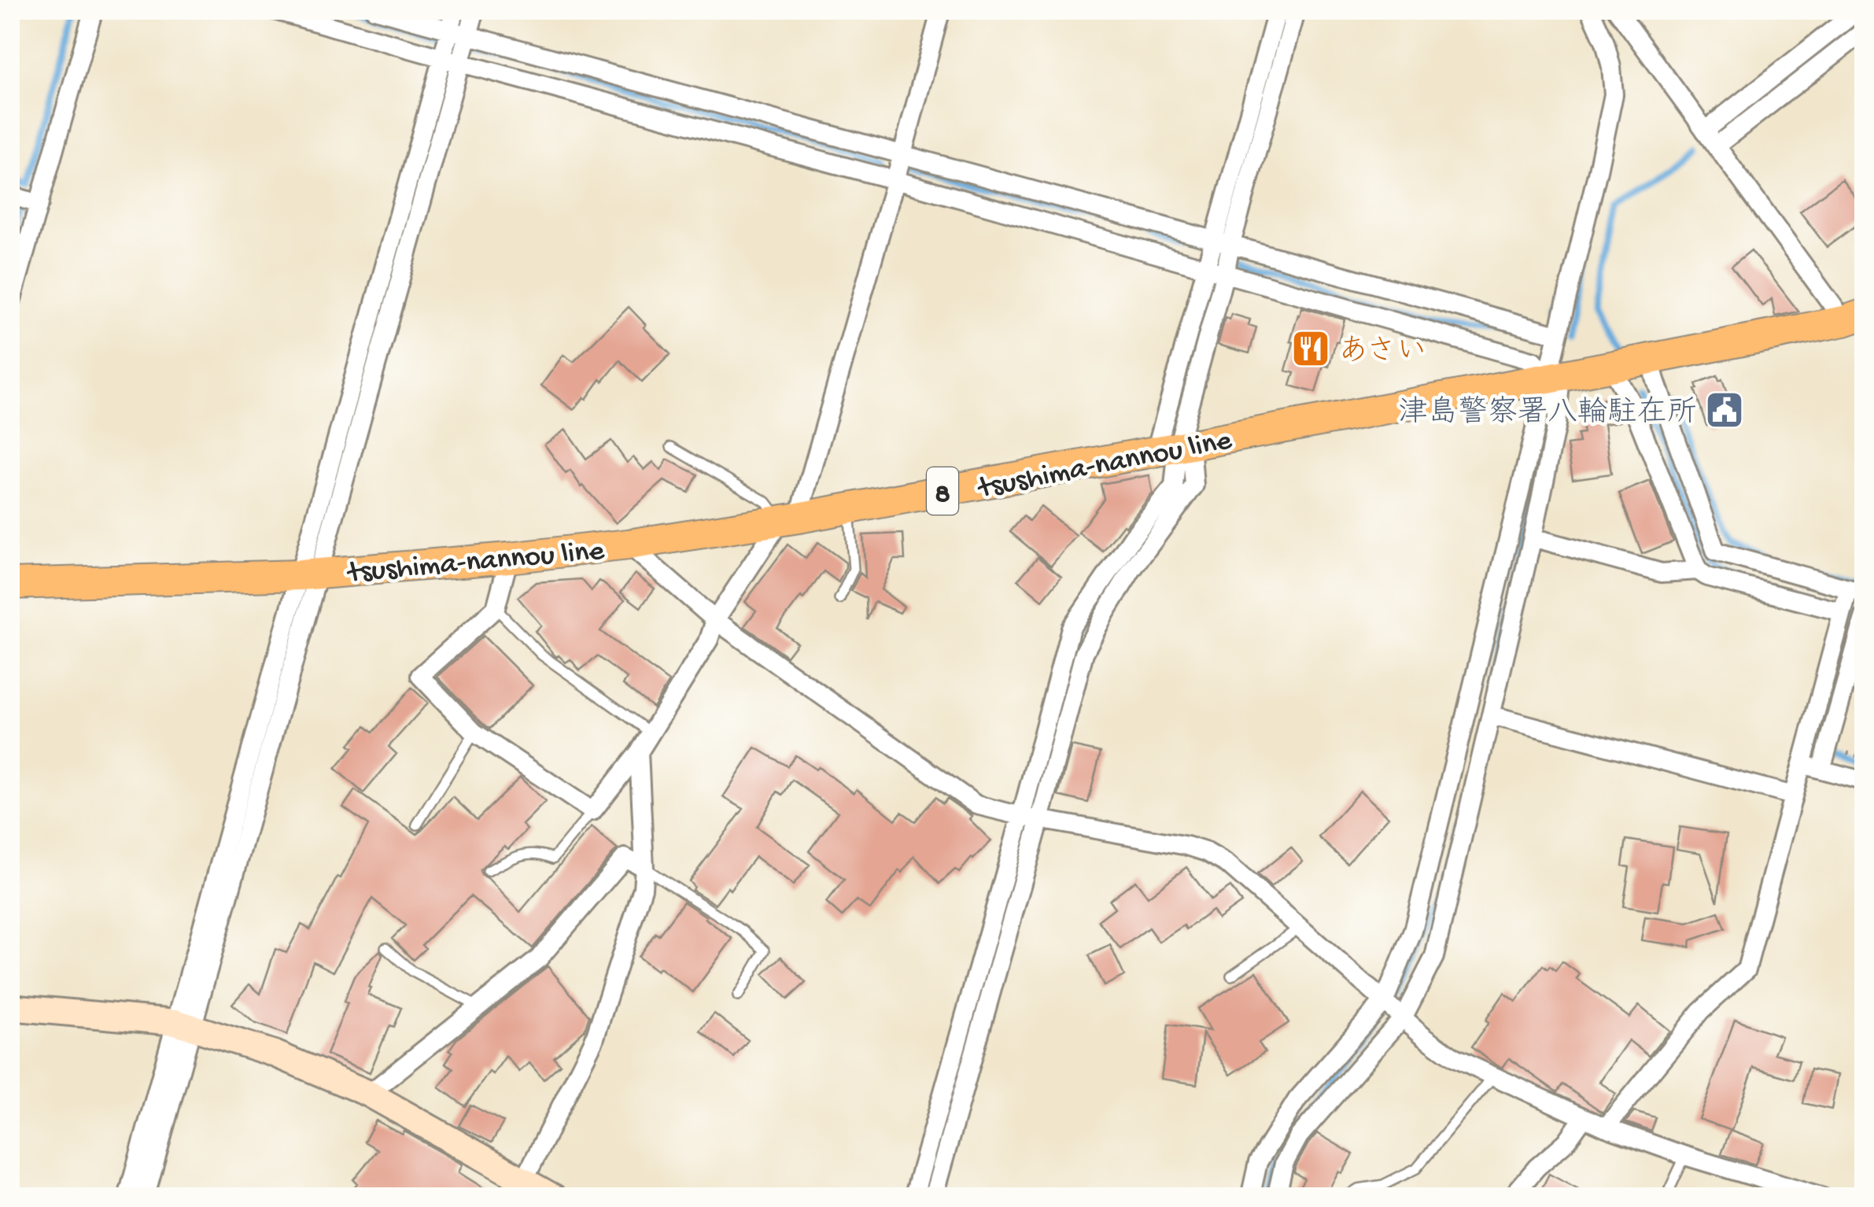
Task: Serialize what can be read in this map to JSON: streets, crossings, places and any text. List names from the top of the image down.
{
  "streets": {
    "main road": ["tsushima-nannou line", "8"]
  },
  "places": {
    "restaurant": ["あさい"],
    "public building": ["津島警察署八輪駐在所"]
  }
}
